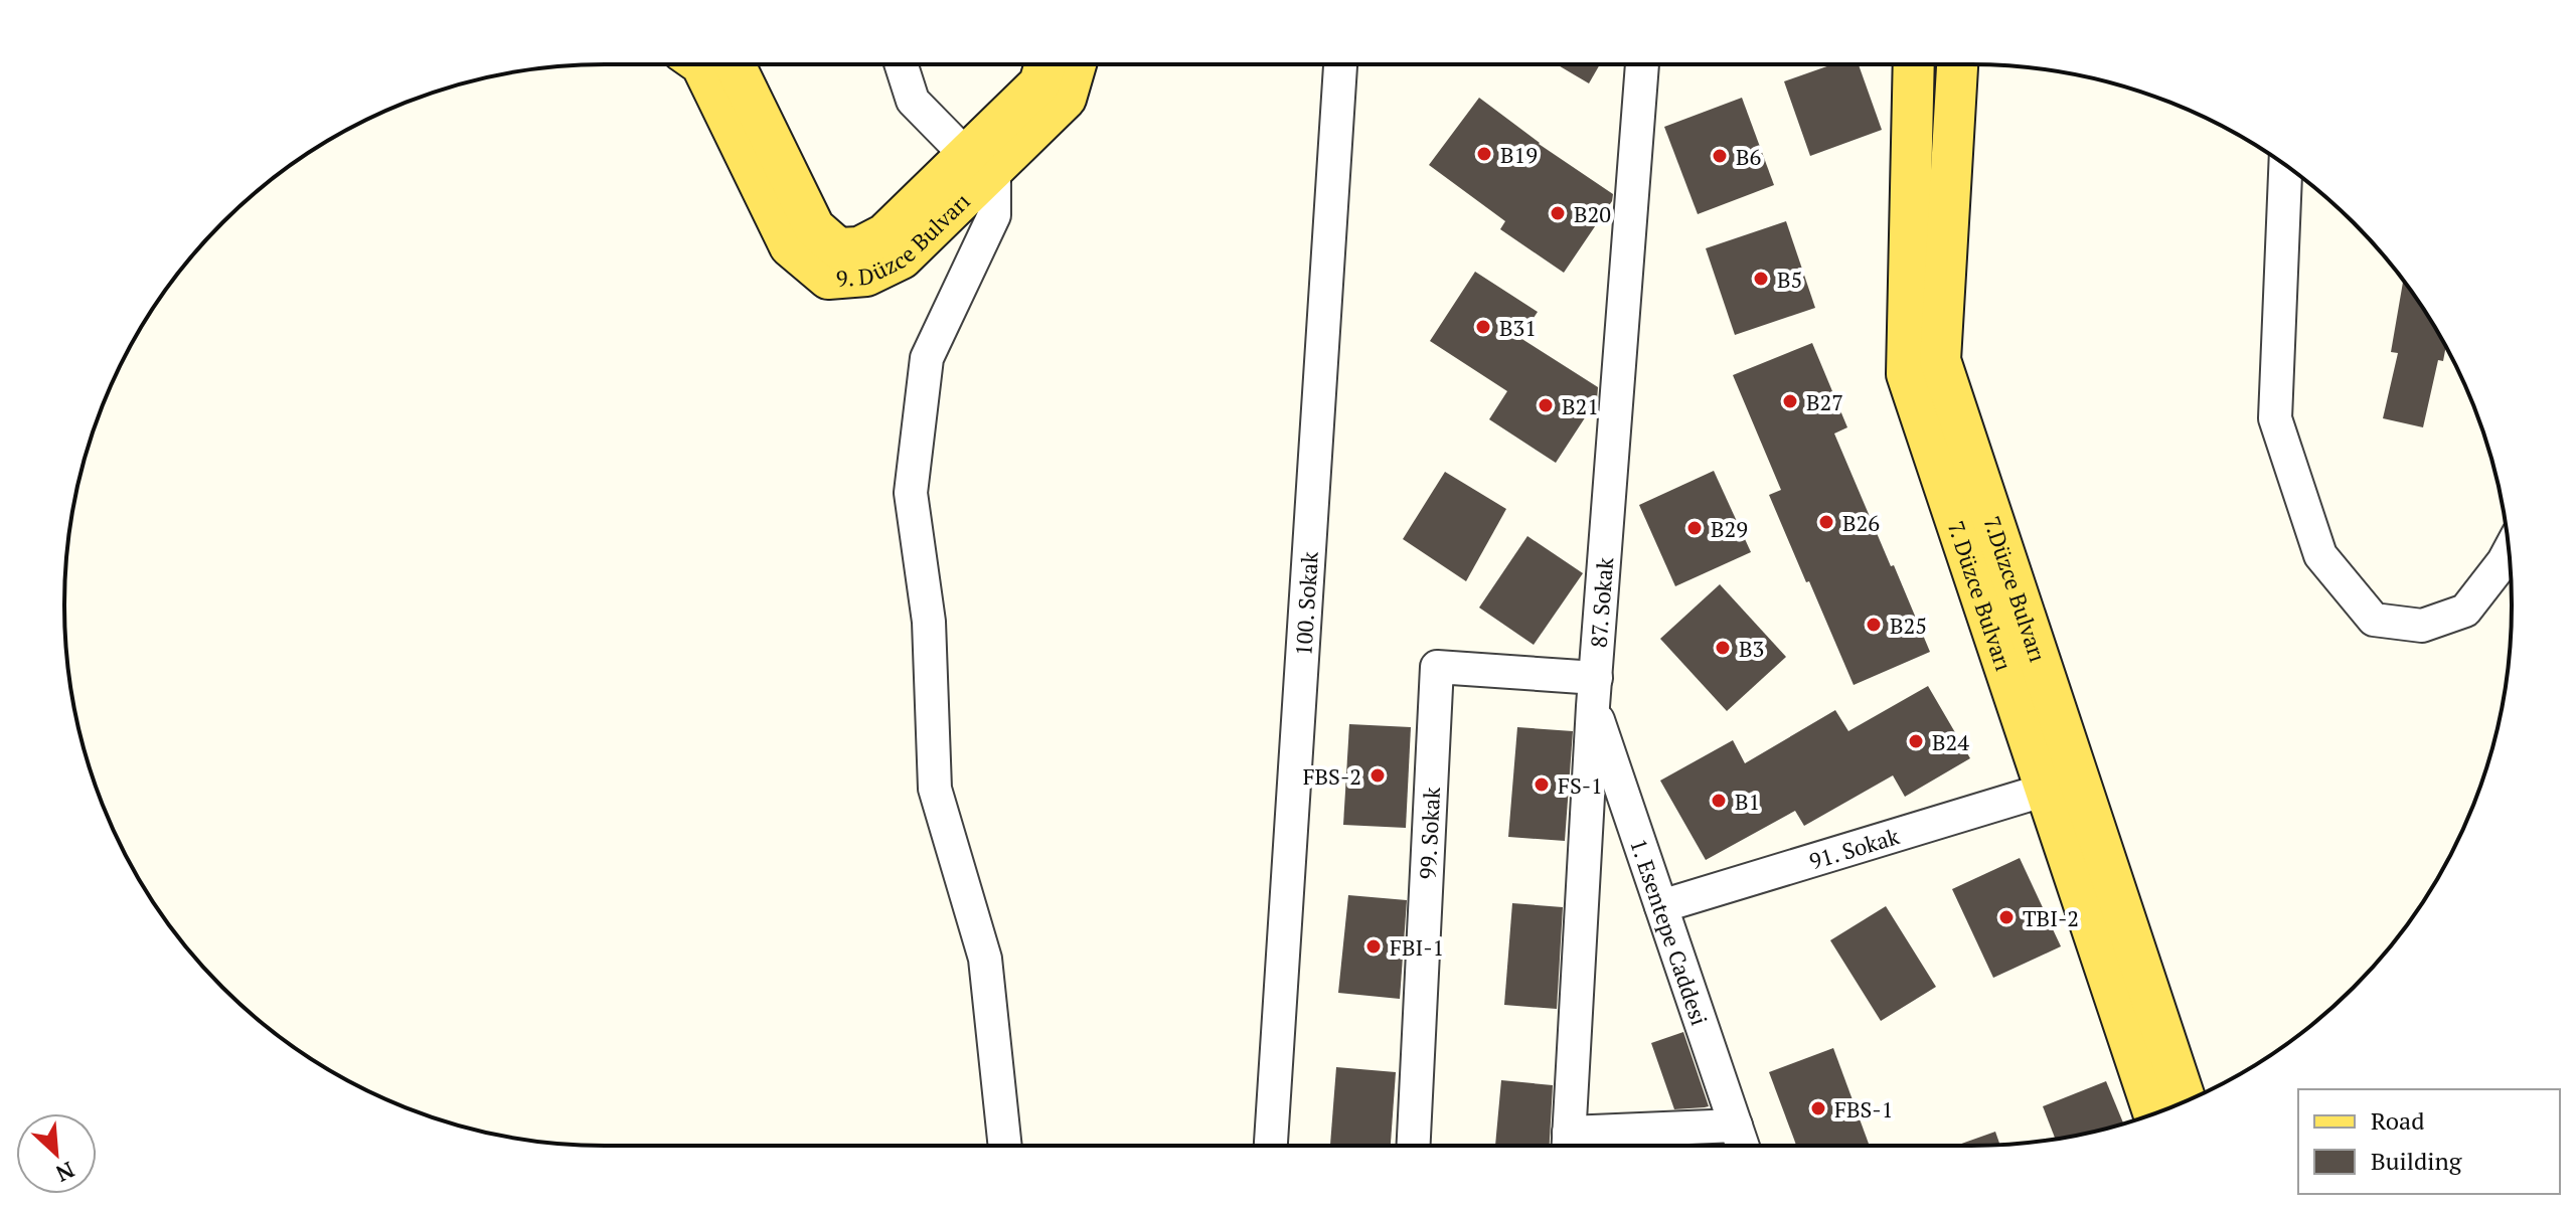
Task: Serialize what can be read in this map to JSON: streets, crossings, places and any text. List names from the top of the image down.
{
  "streets": {
    "main road": ["9. Düzce Bulvarı", "7.Düzce Bulvarı", "7. Düzce Bulvarı"],
    "street": [
      "100. Sokak",
      "87. Sokak",
      "99. Sokak",
      "91. Sokak",
      "1. Esentepe Caddesi"
    ]
  },
  "crossings": [
    ["7. Düzce Bulvarı", "91. Sokak"],
    ["87. Sokak", "99. Sokak"],
    ["87. Sokak", "1. Esentepe Caddesi"],
    ["99. Sokak", "1. Esentepe Caddesi"],
    ["91. Sokak", "1. Esentepe Caddesi"]
  ],
  "places": [
    "B19",
    "B6",
    "B20",
    "B5",
    "B31",
    "B27",
    "B21",
    "B26",
    "B29",
    "B25",
    "B3",
    "B24",
    "FBS-2",
    "FS-1",
    "B1",
    "TBI-2",
    "FBI-1",
    "FBS-1"
  ],
  "legend": ["Road", "Building"],
  "north": "bottom right"
}
